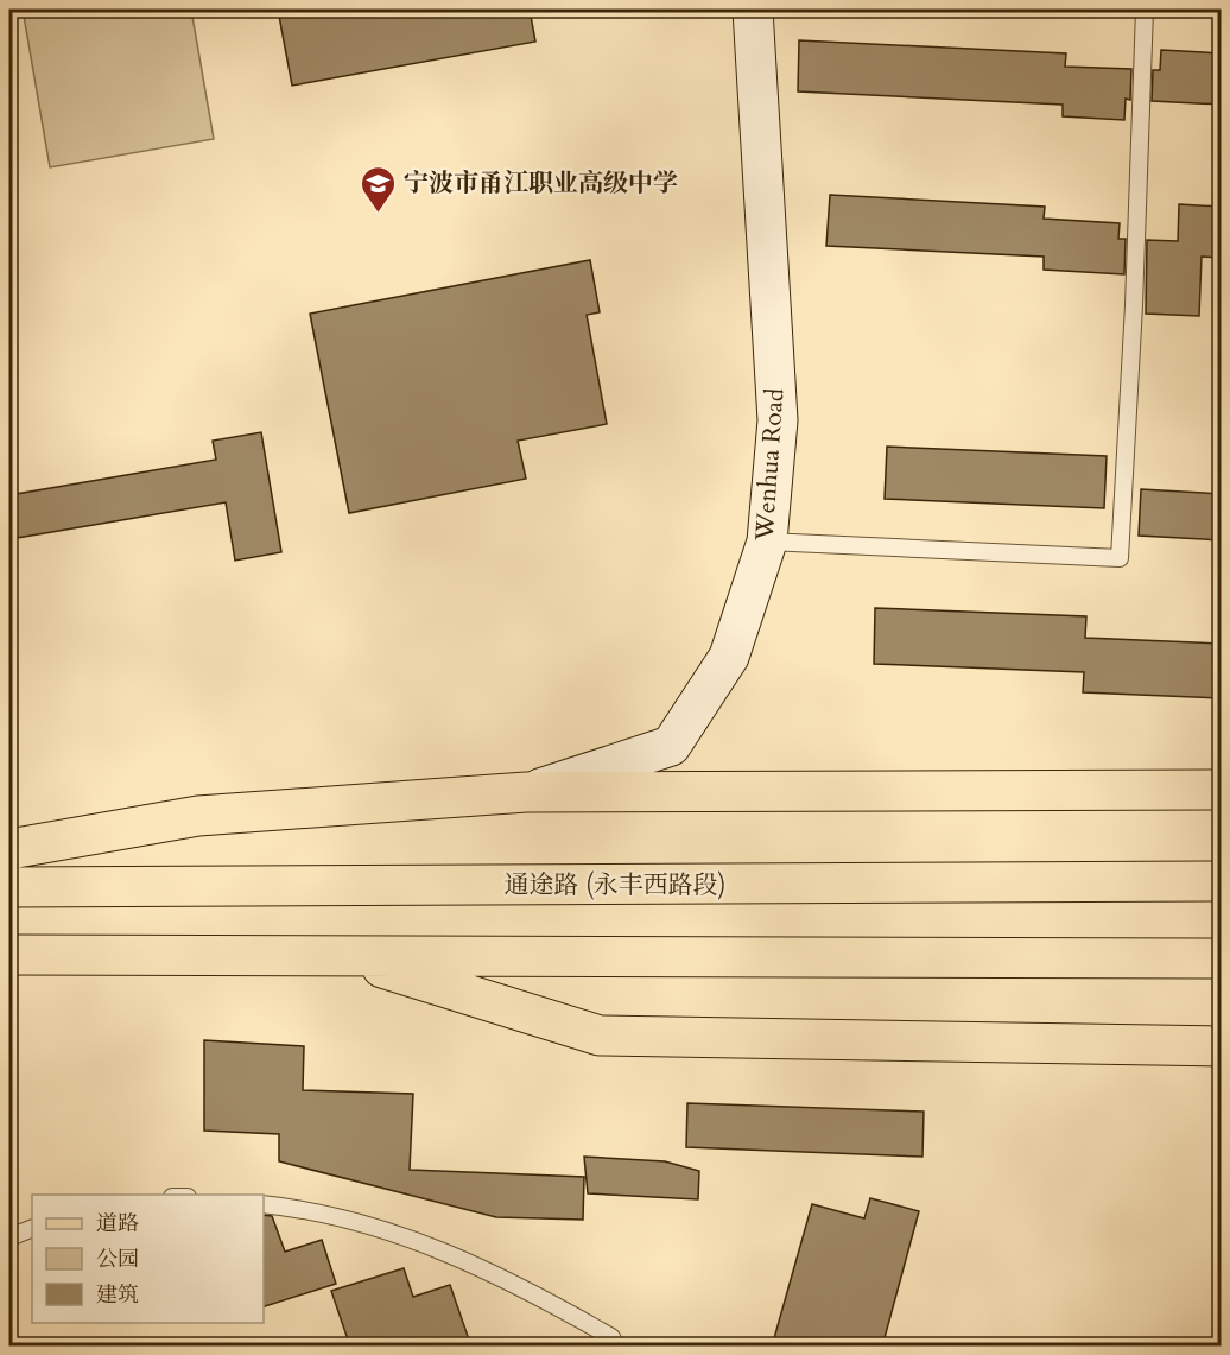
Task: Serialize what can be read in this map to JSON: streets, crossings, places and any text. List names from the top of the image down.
{
  "streets": {
    "main road": ["通途路 (永丰西路段)"],
    "street": ["Wenhua Road"]
  },
  "places": {
    "school or university": ["宁波市甬江职业高级中学"]
  },
  "legend": ["道路", "公园", "建筑"]
}
